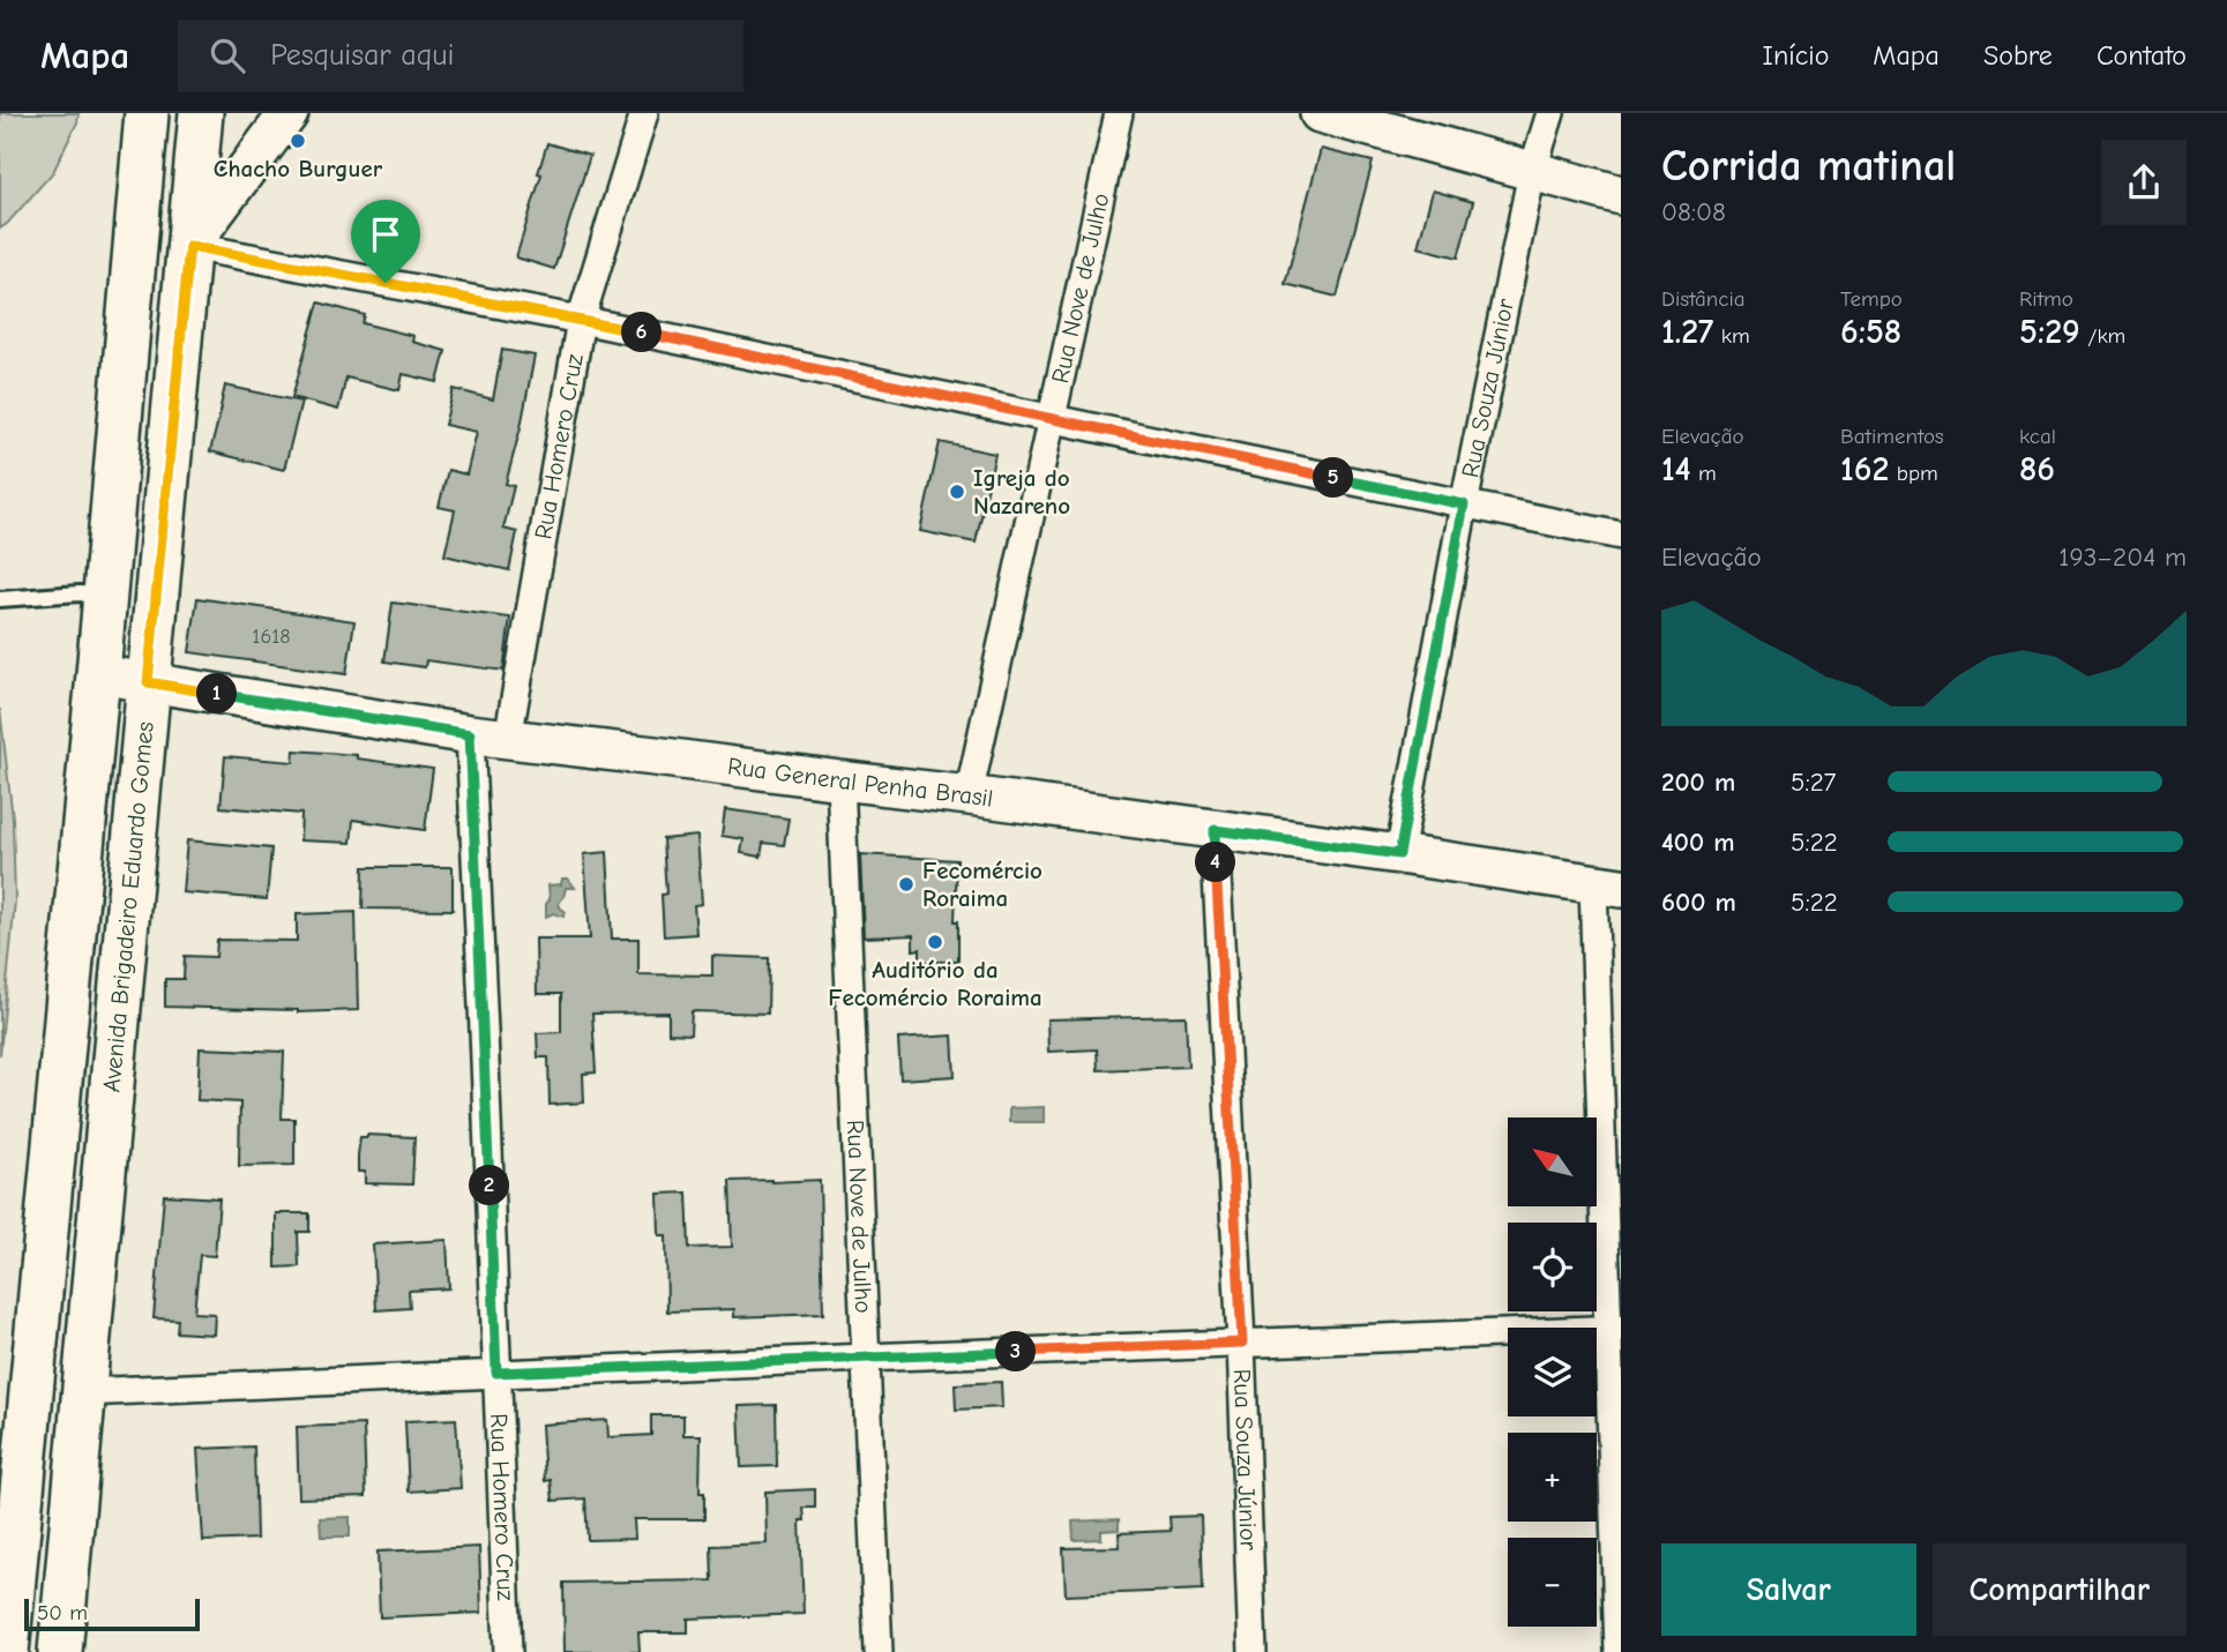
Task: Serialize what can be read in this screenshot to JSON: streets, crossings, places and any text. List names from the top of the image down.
{
  "streets": {
    "main road": ["Avenida Brigadeiro Eduardo Gomes"],
    "street": [
      "Rua Nove de Julho",
      "Rua Souza Júnior",
      "Rua Homero Cruz",
      "Rua General Penha Brasil"
    ]
  },
  "crossings": [
    ["Rua Nove de Julho", "Rua General Penha Brasil"],
    ["Rua Souza Júnior", "Rua General Penha Brasil"],
    ["Rua Homero Cruz", "Rua General Penha Brasil"],
    ["Rua General Penha Brasil", "Avenida Brigadeiro Eduardo Gomes"]
  ],
  "places": [
    "Chacho Burguer",
    "Igreja do Nazareno",
    "Fecomércio Roraima",
    "Auditório da Fecomércio Roraima"
  ],
  "house_numbers": ["1618"],
  "scale_bar": "50 m",
  "north": "top left",
  "page": {
    "header": "Mapa",
    "search": "Pesquisar aqui",
    "nav": [
      "Início",
      "Mapa",
      "Sobre",
      "Contato"
    ],
    "heading": ["Corrida matinal", "08:08"],
    "stats": [
      ["Distância", "1.27 km"],
      ["Tempo", "6:58"],
      ["Ritmo", "5:29 /km"],
      ["Elevação", "14 m"],
      ["Batimentos", "162 bpm"],
      ["kcal", "86"]
    ],
    "pins": [
      "6",
      "5",
      "1",
      "4",
      "2",
      "3"
    ],
    "chart": ["Elevação", "193–204 m"],
    "list": [
      {
        "name": "200 m",
        "note": "5:27"
      },
      {
        "name": "400 m",
        "note": "5:22"
      },
      {
        "name": "600 m",
        "note": "5:22"
      }
    ],
    "map_buttons": ["+", "−"],
    "buttons": ["Salvar", "Compartilhar"],
    "scale": "50 m"
  }
}
